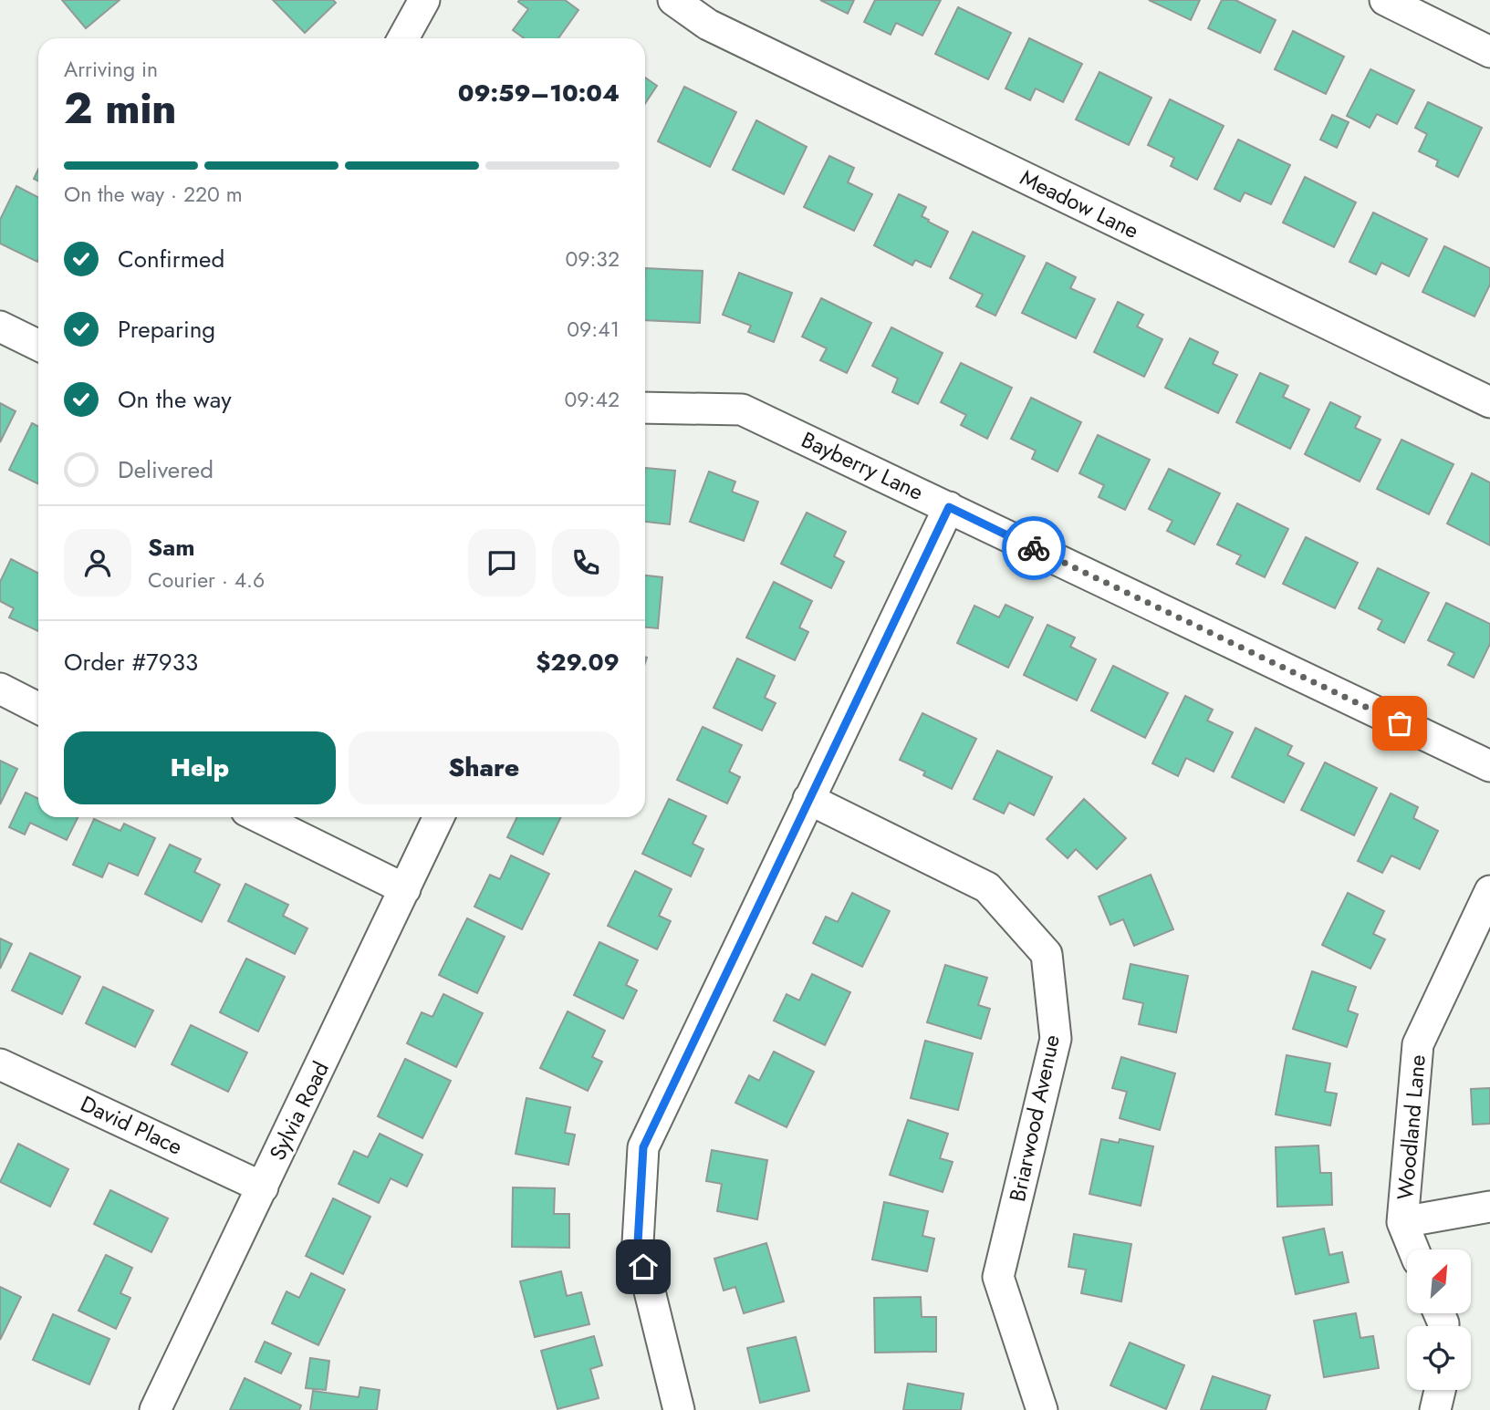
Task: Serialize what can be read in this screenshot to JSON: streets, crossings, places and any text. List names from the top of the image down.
{
  "streets": {
    "street": [
      "Meadow Lane",
      "Bayberry Lane",
      "Sylvia Road",
      "Briarwood Avenue",
      "David Place",
      "Woodland Lane"
    ]
  },
  "crossings": [
    ["Sylvia Road", "David Place"]
  ],
  "north": "top right",
  "page": {
    "heading": ["2 min", "Arriving in", "09:59–10:04"],
    "panel": [
      "Sam",
      "Courier · 4.6",
      "Order #7933",
      "$29.09"
    ],
    "bar": "On the way · 220 m",
    "list": [
      ["Confirmed", "09:32"],
      ["Preparing", "09:41"],
      ["On the way", "09:42"],
      "Delivered"
    ],
    "buttons": ["Help", "Share"]
  }
}
